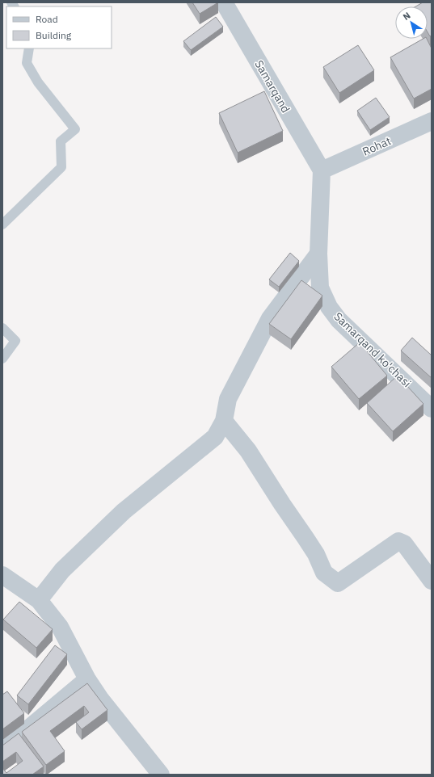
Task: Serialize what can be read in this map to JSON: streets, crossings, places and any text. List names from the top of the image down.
{
  "streets": {
    "street": ["Samarqand", "Rohat", "Samarqand ko'chasi"]
  },
  "crossings": [
    ["Samarqand", "Rohat"],
    ["Samarqand", "Samarqand ko'chasi"],
    ["Rohat", "Samarqand ko'chasi"]
  ],
  "legend": ["Road", "Building"],
  "north": "top left"
}
